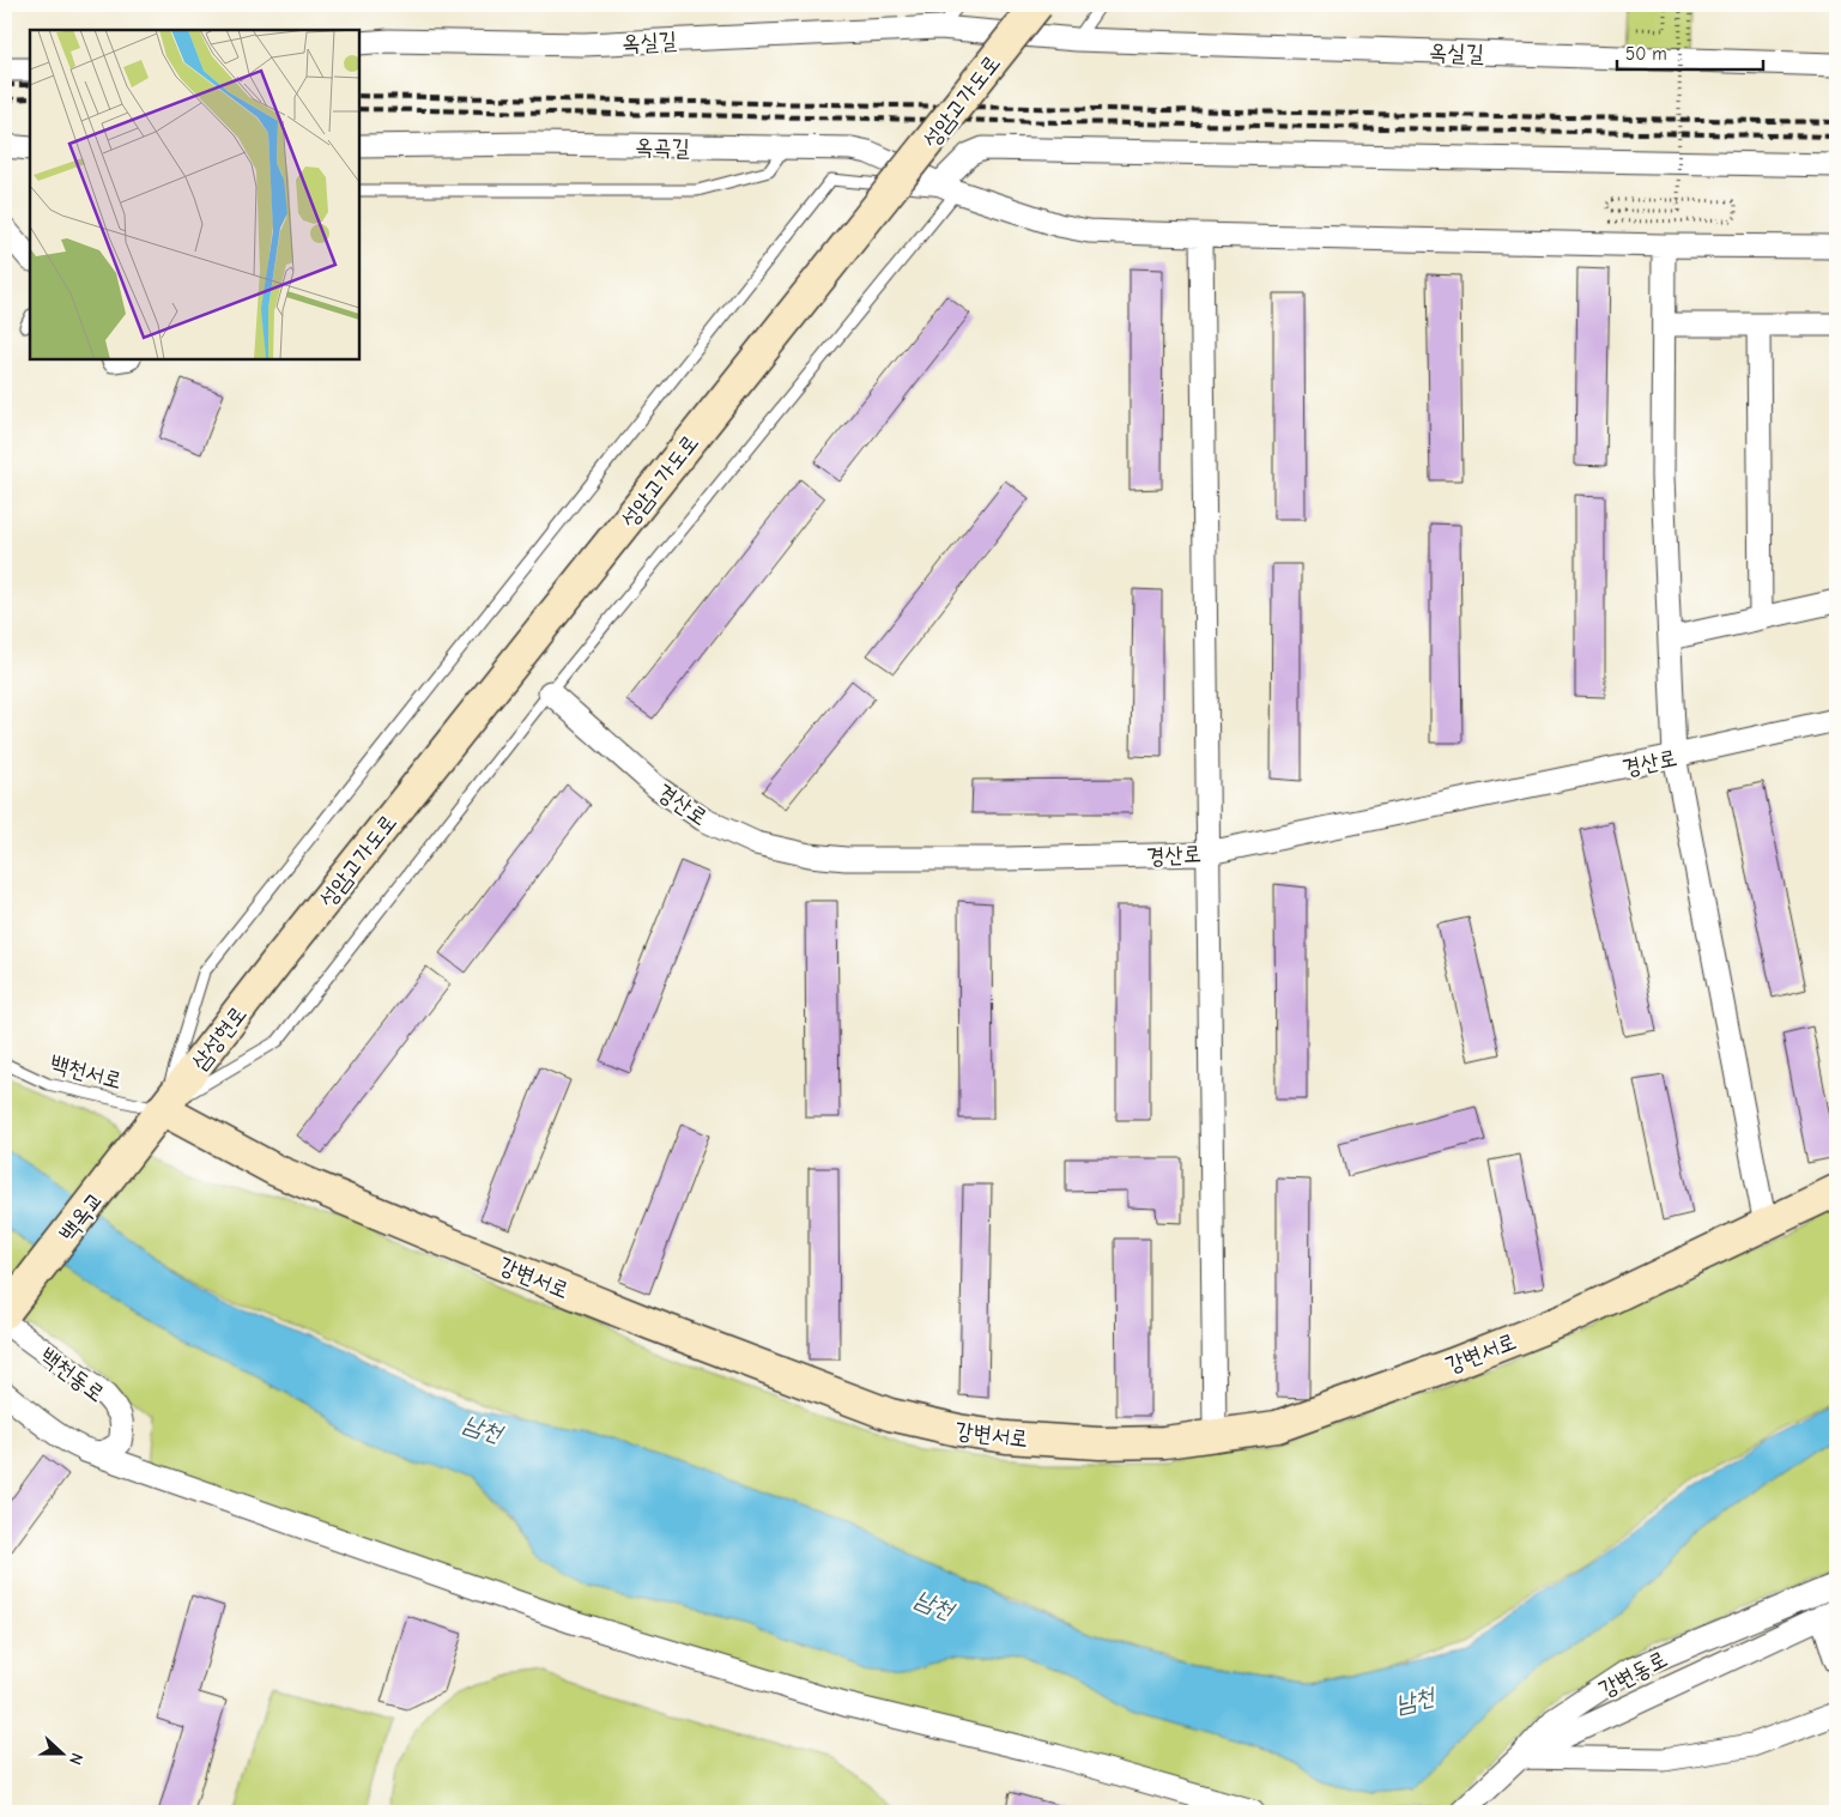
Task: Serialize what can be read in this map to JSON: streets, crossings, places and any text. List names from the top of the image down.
{
  "streets": {
    "street": [
      "옥실길",
      "성암고가도로",
      "옥곡길",
      "경산로",
      "삼성현로",
      "백옥교",
      "강변서로",
      "백천동로",
      "강변동로"
    ],
    "lane": ["백천서로"]
  },
  "crossings": [
    ["성암고가도로", "삼성현로"],
    ["삼성현로", "백천서로"],
    ["삼성현로", "백옥교"],
    ["삼성현로", "강변서로"],
    ["백천서로", "백옥교"],
    ["백천서로", "강변서로"],
    ["백옥교", "강변서로"]
  ],
  "water": ["남천"],
  "scale_bar": "50 m",
  "north": "right"
}
